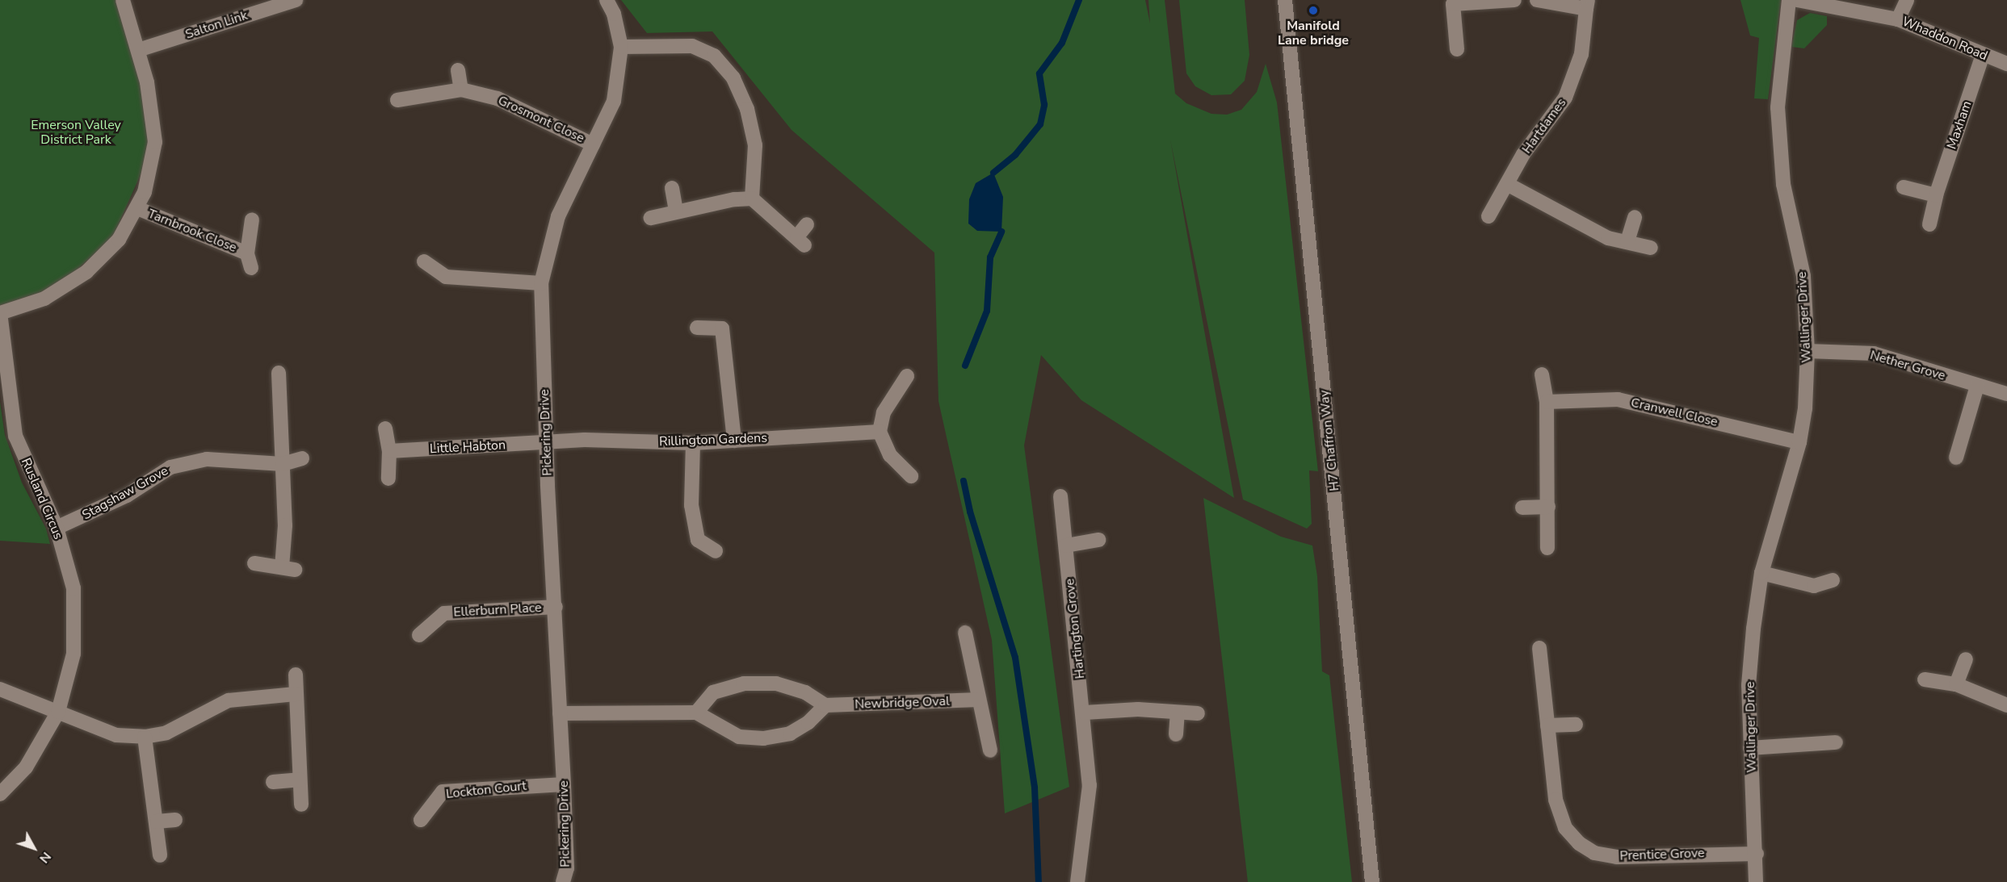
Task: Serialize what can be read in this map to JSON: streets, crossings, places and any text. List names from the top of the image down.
{
  "streets": {
    "street": [
      "Salton Link",
      "Whaddon Road",
      "Grosmont Close",
      "Maxham",
      "Hartdames",
      "Tarnbrook Close",
      "Wallinger Drive",
      "Nether Grove",
      "Cranwell Close",
      "Pickering Drive",
      "Rillington Gardens",
      "H7 Chaffron Way",
      "Little Habton",
      "Stagshaw Grove",
      "Rusland Circus",
      "Ellerburn Place",
      "Hartington Grove",
      "Newbridge Oval",
      "Lockton Court",
      "Prentice Grove"
    ]
  },
  "crossings": [
    ["Whaddon Road", "Maxham"],
    ["Grosmont Close", "Pickering Drive"],
    ["Wallinger Drive", "Nether Grove"],
    ["Wallinger Drive", "Cranwell Close"],
    ["Wallinger Drive", "Prentice Grove"],
    ["Pickering Drive", "Rillington Gardens"],
    ["Pickering Drive", "Little Habton"],
    ["Pickering Drive", "Ellerburn Place"],
    ["Pickering Drive", "Lockton Court"],
    ["Rillington Gardens", "Little Habton"],
    ["Stagshaw Grove", "Rusland Circus"]
  ],
  "parks": ["Emerson Valley District Park"],
  "places": ["Manifold Lane bridge"],
  "north": "bottom right"
}
